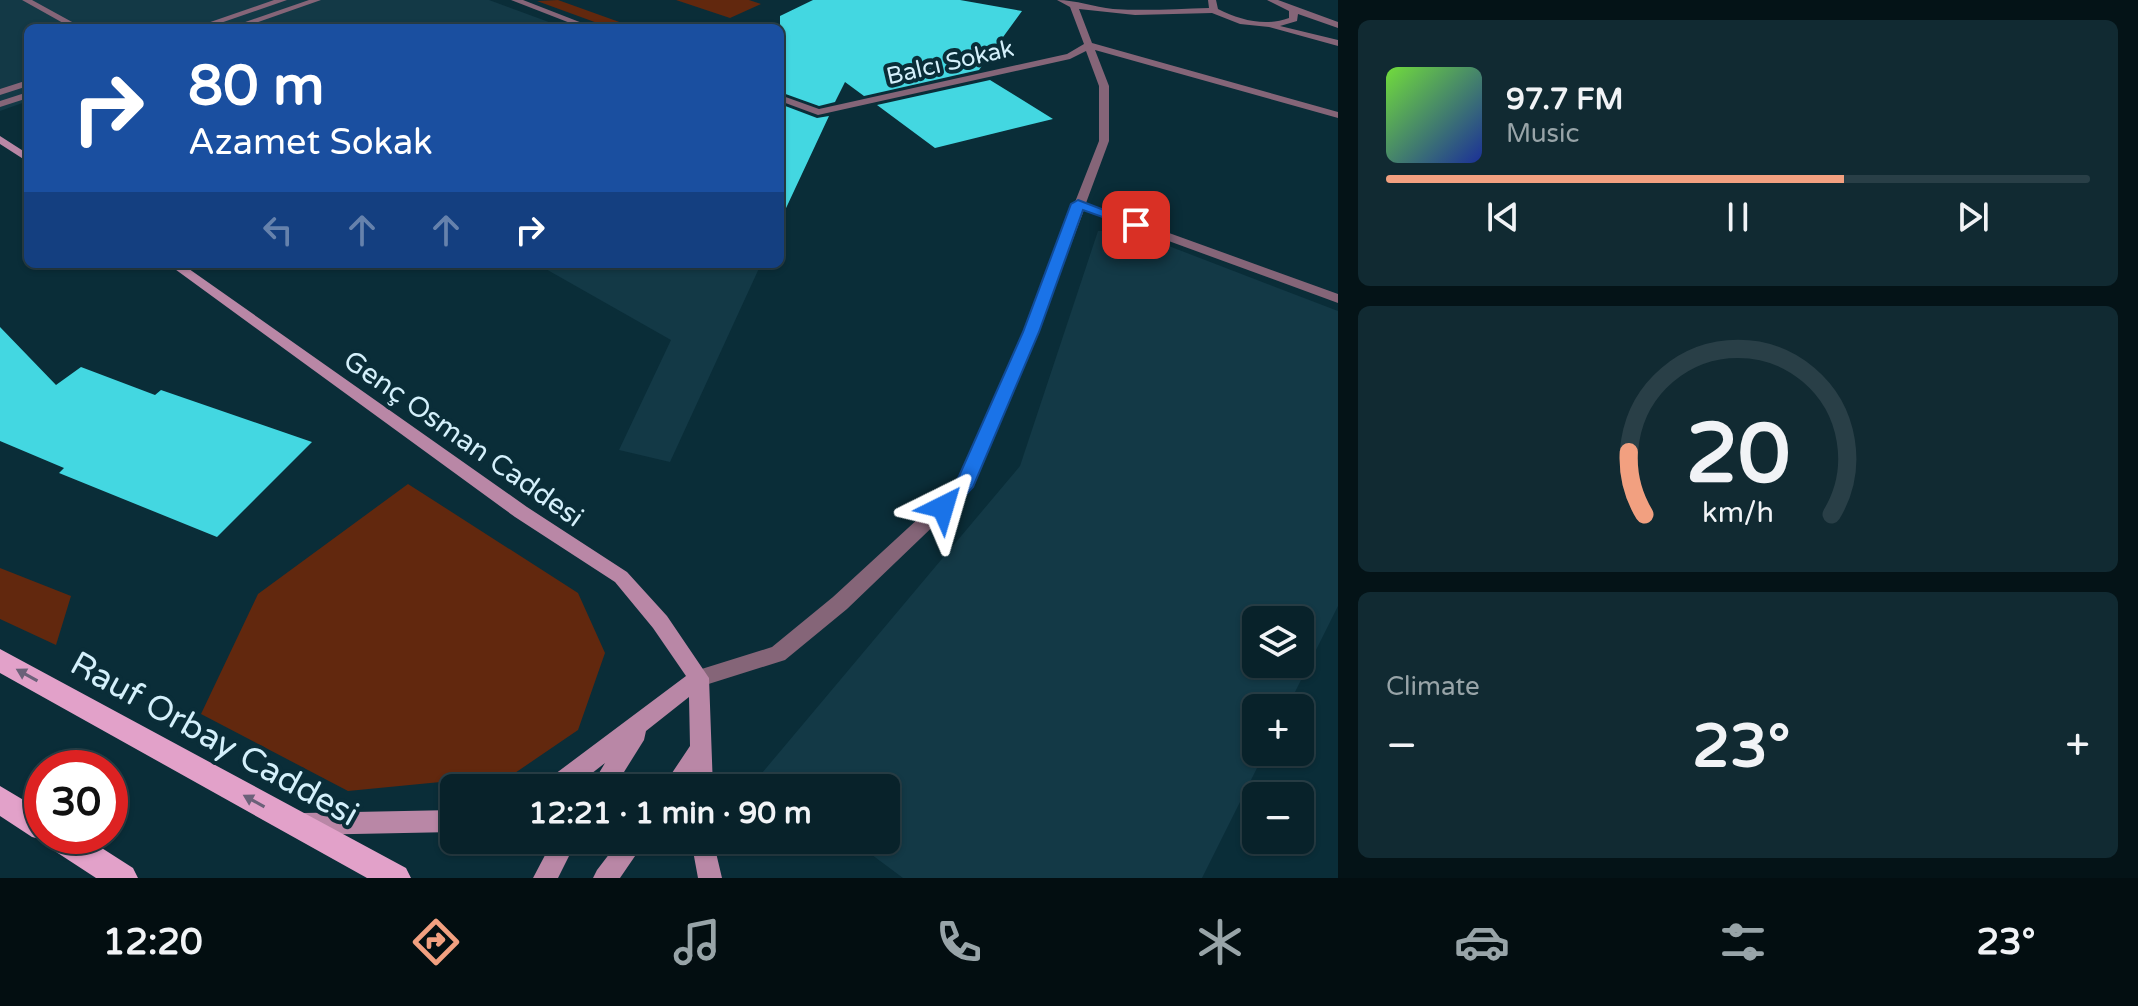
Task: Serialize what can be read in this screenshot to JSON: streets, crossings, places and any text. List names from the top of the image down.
{
  "streets": {
    "main road": ["Rauf Orbay Caddesi"],
    "street": ["Balcı Sokak", "Genç Osman Caddesi"]
  },
  "one_way": ["Rauf Orbay Caddesi"],
  "page": {
    "turn": ["80 m", "Azamet Sokak"],
    "song": ["97.7 FM", "Music"],
    "tile": "Climate",
    "map_buttons": ["+", "−"],
    "heat": ["−", "23°", "+"],
    "limit": "30",
    "trip": "12:21 · 1 min · 90 m",
    "tabs": ["12:20", "23°"],
    "gauge": ["20", "km/h"]
  }
}
